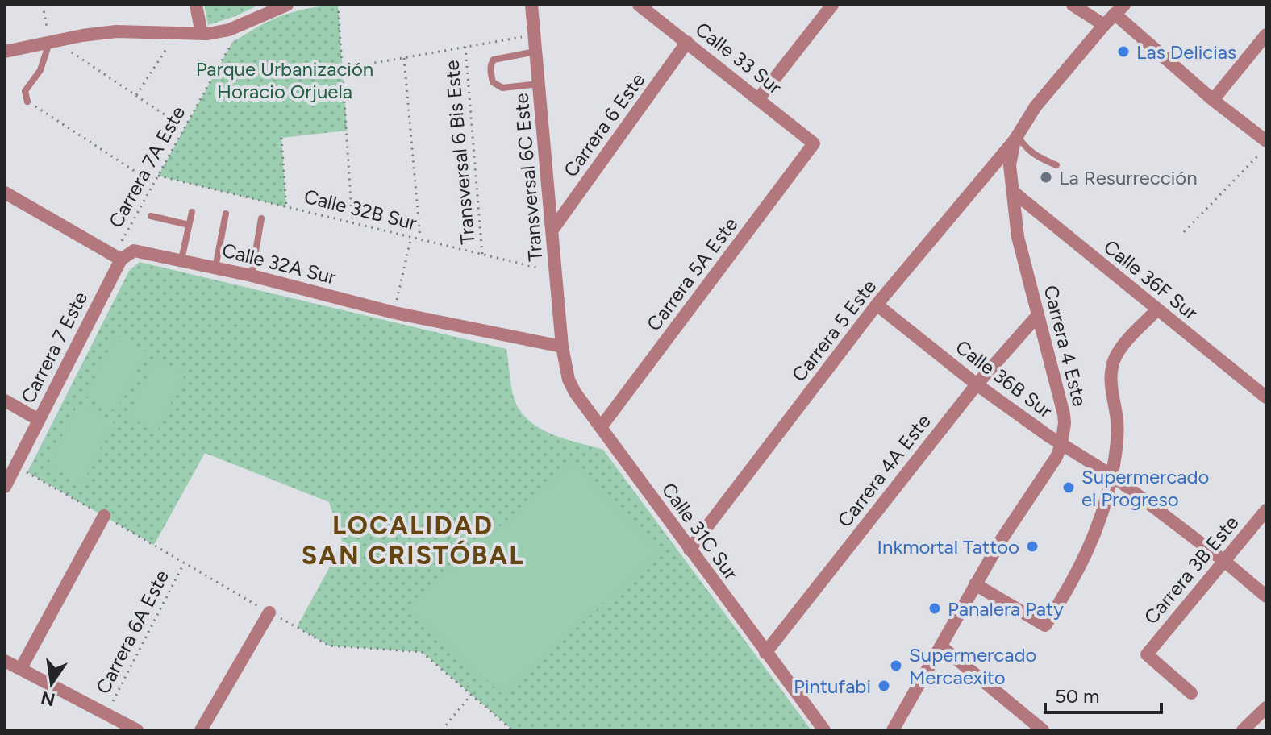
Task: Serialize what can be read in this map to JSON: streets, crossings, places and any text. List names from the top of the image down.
{
  "streets": {
    "street": [
      "Calle 33 Sur",
      "Carrera 6 Este",
      "Transversal 6C Este",
      "Calle 32A Sur",
      "Carrera 5A Este",
      "Calle 36F Sur",
      "Carrera 5 Este",
      "Carrera 4 Este",
      "Carrera 7 Este",
      "Calle 36B Sur",
      "Carrera 4A Este",
      "Calle 31C Sur",
      "Carrera 3B Este"
    ],
    "path": [
      "Transversal 6 Bis Este",
      "Carrera 7A Este",
      "Calle 32B Sur",
      "Carrera 6A Este"
    ]
  },
  "crossings": [
    ["Calle 33 Sur", "Carrera 6 Este"],
    ["Calle 33 Sur", "Carrera 5A Este"],
    ["Carrera 6 Este", "Transversal 6C Este"],
    ["Transversal 6 Bis Este", "Calle 32B Sur"],
    ["Carrera 7A Este", "Calle 32B Sur"],
    ["Carrera 7A Este", "Calle 32A Sur"],
    ["Carrera 7A Este", "Carrera 7 Este"],
    ["Transversal 6C Este", "Calle 32B Sur"],
    ["Transversal 6C Este", "Calle 32A Sur"],
    ["Transversal 6C Este", "Calle 31C Sur"],
    ["Calle 32A Sur", "Carrera 7 Este"],
    ["Calle 32A Sur", "Calle 31C Sur"],
    ["Carrera 5A Este", "Calle 31C Sur"],
    ["Calle 36F Sur", "Carrera 4 Este"],
    ["Carrera 5 Este", "Carrera 4 Este"],
    ["Carrera 5 Este", "Calle 36B Sur"],
    ["Carrera 5 Este", "Calle 31C Sur"],
    ["Carrera 4 Este", "Calle 36B Sur"],
    ["Carrera 4 Este", "Carrera 4A Este"],
    ["Calle 36B Sur", "Carrera 4A Este"],
    ["Calle 36B Sur", "Carrera 3B Este"],
    ["Carrera 4A Este", "Calle 31C Sur"]
  ],
  "districts": ["LOCALIDAD SAN CRISTÓBAL"],
  "parks": ["Parque Urbanización Horacio Orjuela"],
  "places": [
    "Las Delicias",
    "La Resurrección",
    "Supermercado el Progreso",
    "Inkmortal Tattoo",
    "Panalera Paty",
    "Supermercado Mercaexito",
    "Pintufabi"
  ],
  "scale_bar": "50 m",
  "north": "bottom"
}
